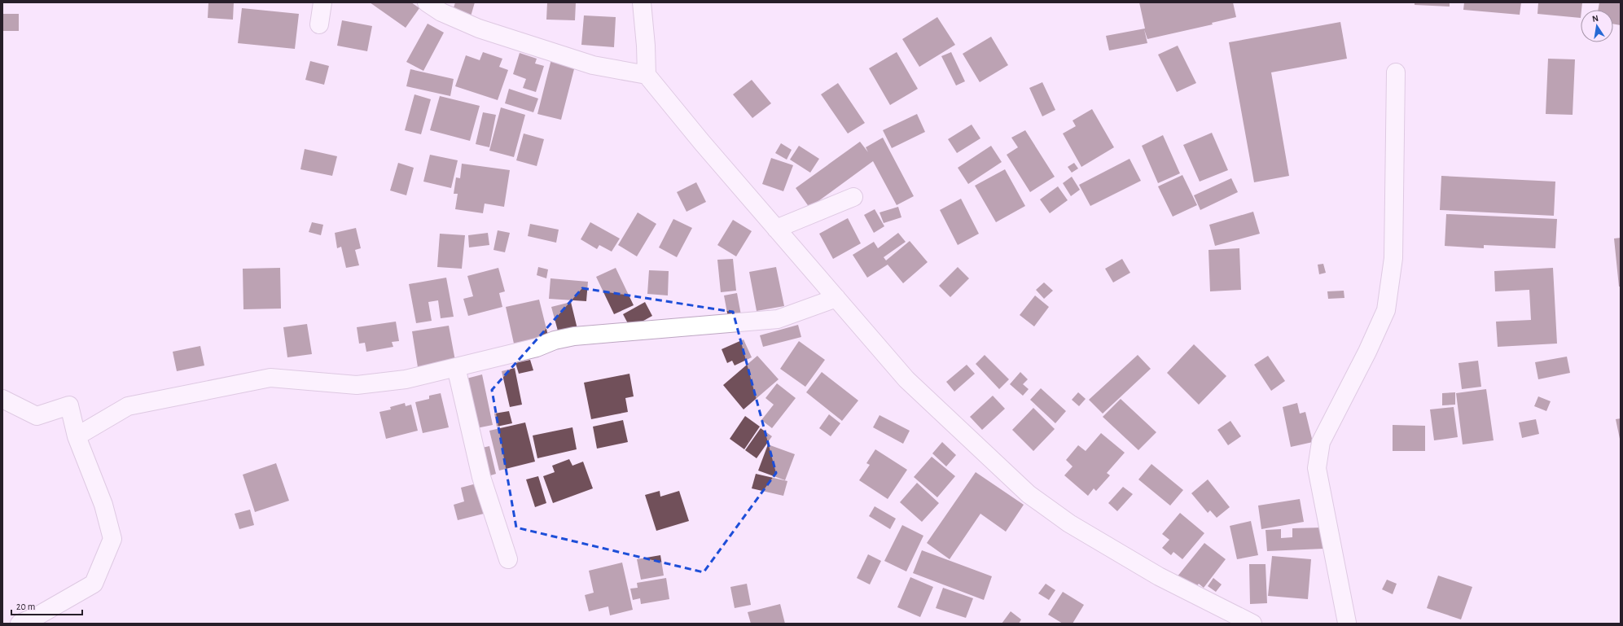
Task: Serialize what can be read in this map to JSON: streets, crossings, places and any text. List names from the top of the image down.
{
  "scale_bar": "20 m",
  "north": "top"
}
